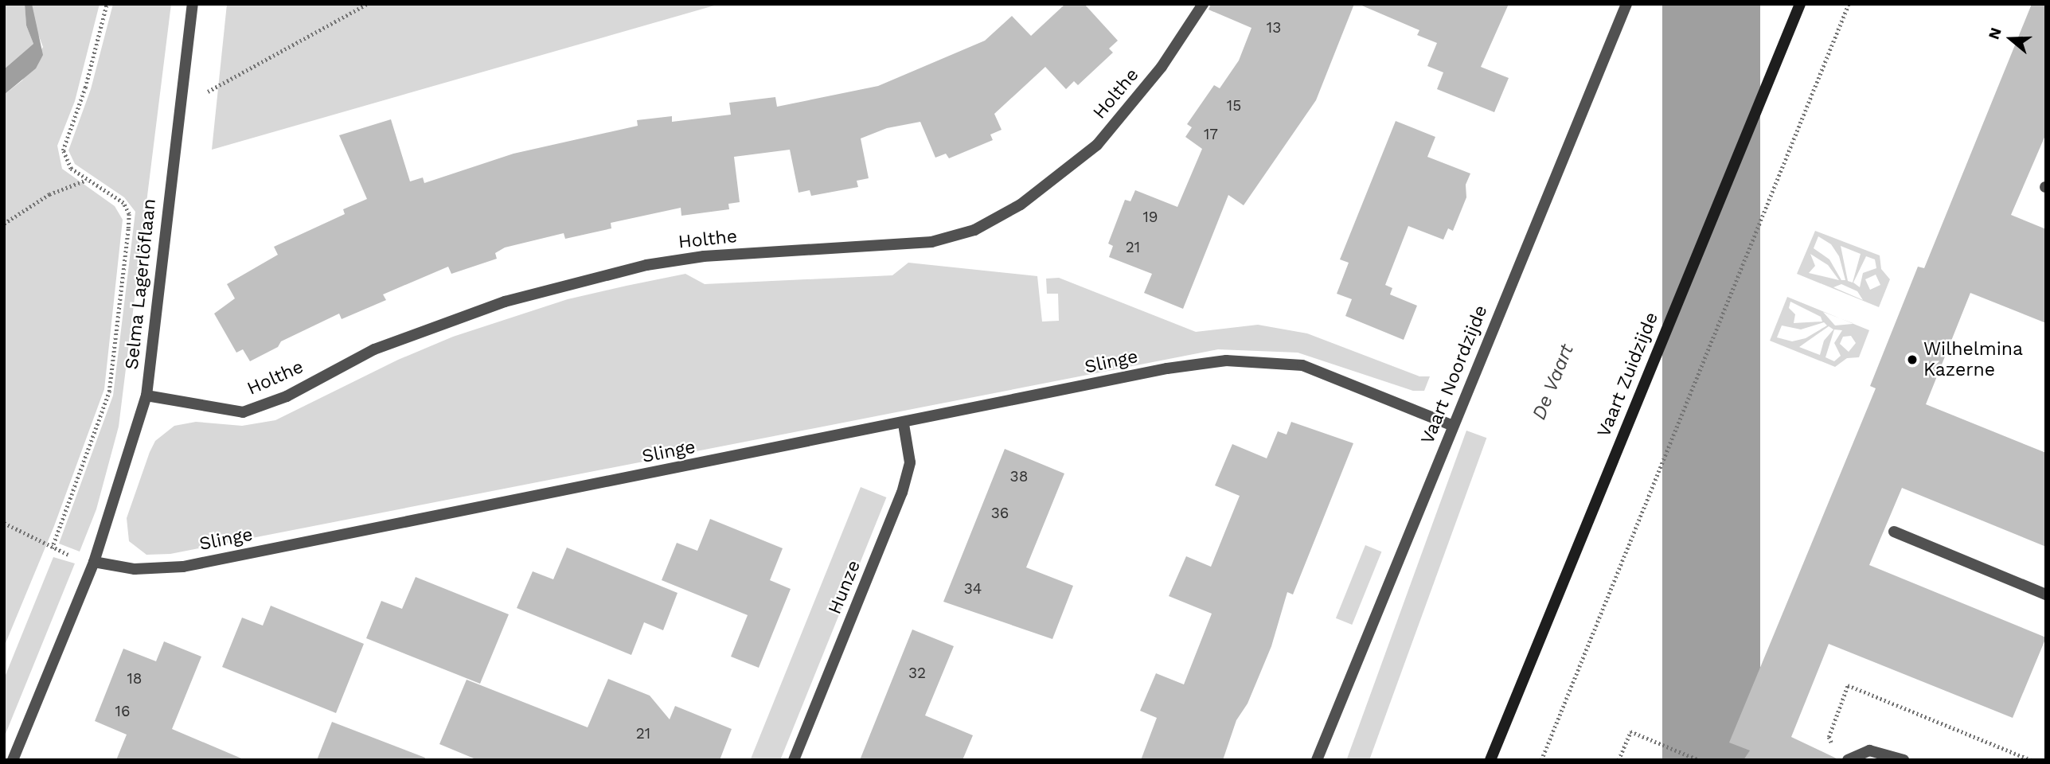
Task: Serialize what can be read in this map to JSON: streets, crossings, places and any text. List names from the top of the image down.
{
  "streets": {
    "main road": ["Vaart Zuidzijde"],
    "street": [
      "Holthe",
      "Selma Lagerlöflaan",
      "Slinge",
      "Vaart Noordzijde",
      "Hunze"
    ]
  },
  "crossings": [
    ["Holthe", "Selma Lagerlöflaan"],
    ["Selma Lagerlöflaan", "Slinge"],
    ["Slinge", "Vaart Noordzijde"],
    ["Slinge", "Hunze"]
  ],
  "water": ["De Vaart"],
  "places": ["Wilhelmina Kazerne"],
  "house_numbers": [
    "13",
    "15",
    "17",
    "19",
    "21",
    "38",
    "36",
    "34",
    "32",
    "18",
    "16",
    "21"
  ],
  "north": "left"
}
